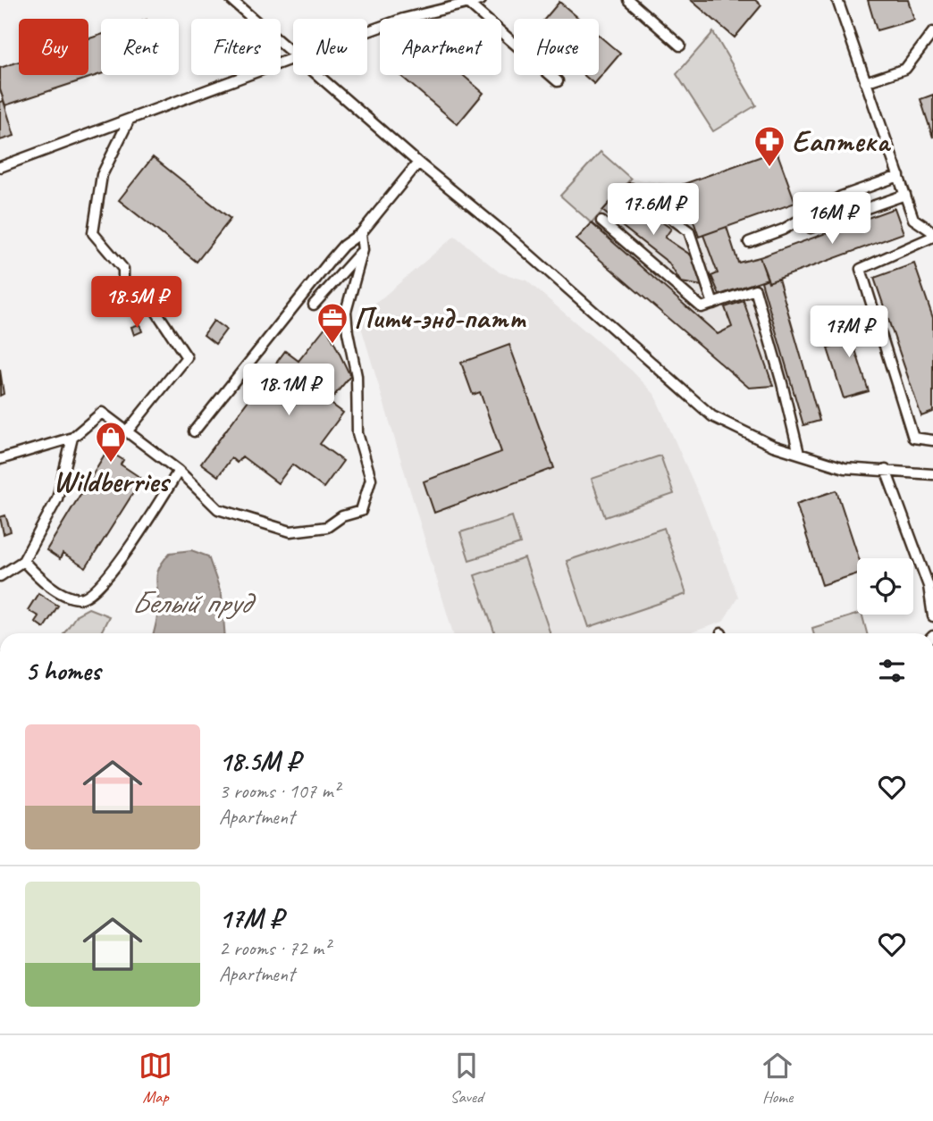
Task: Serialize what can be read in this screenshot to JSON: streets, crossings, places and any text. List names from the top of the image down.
{
  "water": ["Белый пруд"],
  "places": {
    "pharmacy": ["Еаптека"],
    "office": ["Питч-энд-патт"],
    "shop": ["Wildberries"]
  },
  "page": {
    "chip": [
      "Buy",
      "Rent",
      "Filters",
      "New",
      "Apartment",
      "House"
    ],
    "price": [
      "17.6M ₽",
      "16M ₽",
      "18.5M ₽",
      "17M ₽",
      "18.1M ₽"
    ],
    "heading": "5 homes",
    "list": [
      {
        "name": "18.5M ₽",
        "note": "3 rooms · 107 m² · Apartment"
      },
      {
        "name": "17M ₽",
        "note": "2 rooms · 72 m² · Apartment"
      }
    ],
    "tabs": ["Map", "Saved", "Home"]
  }
}
